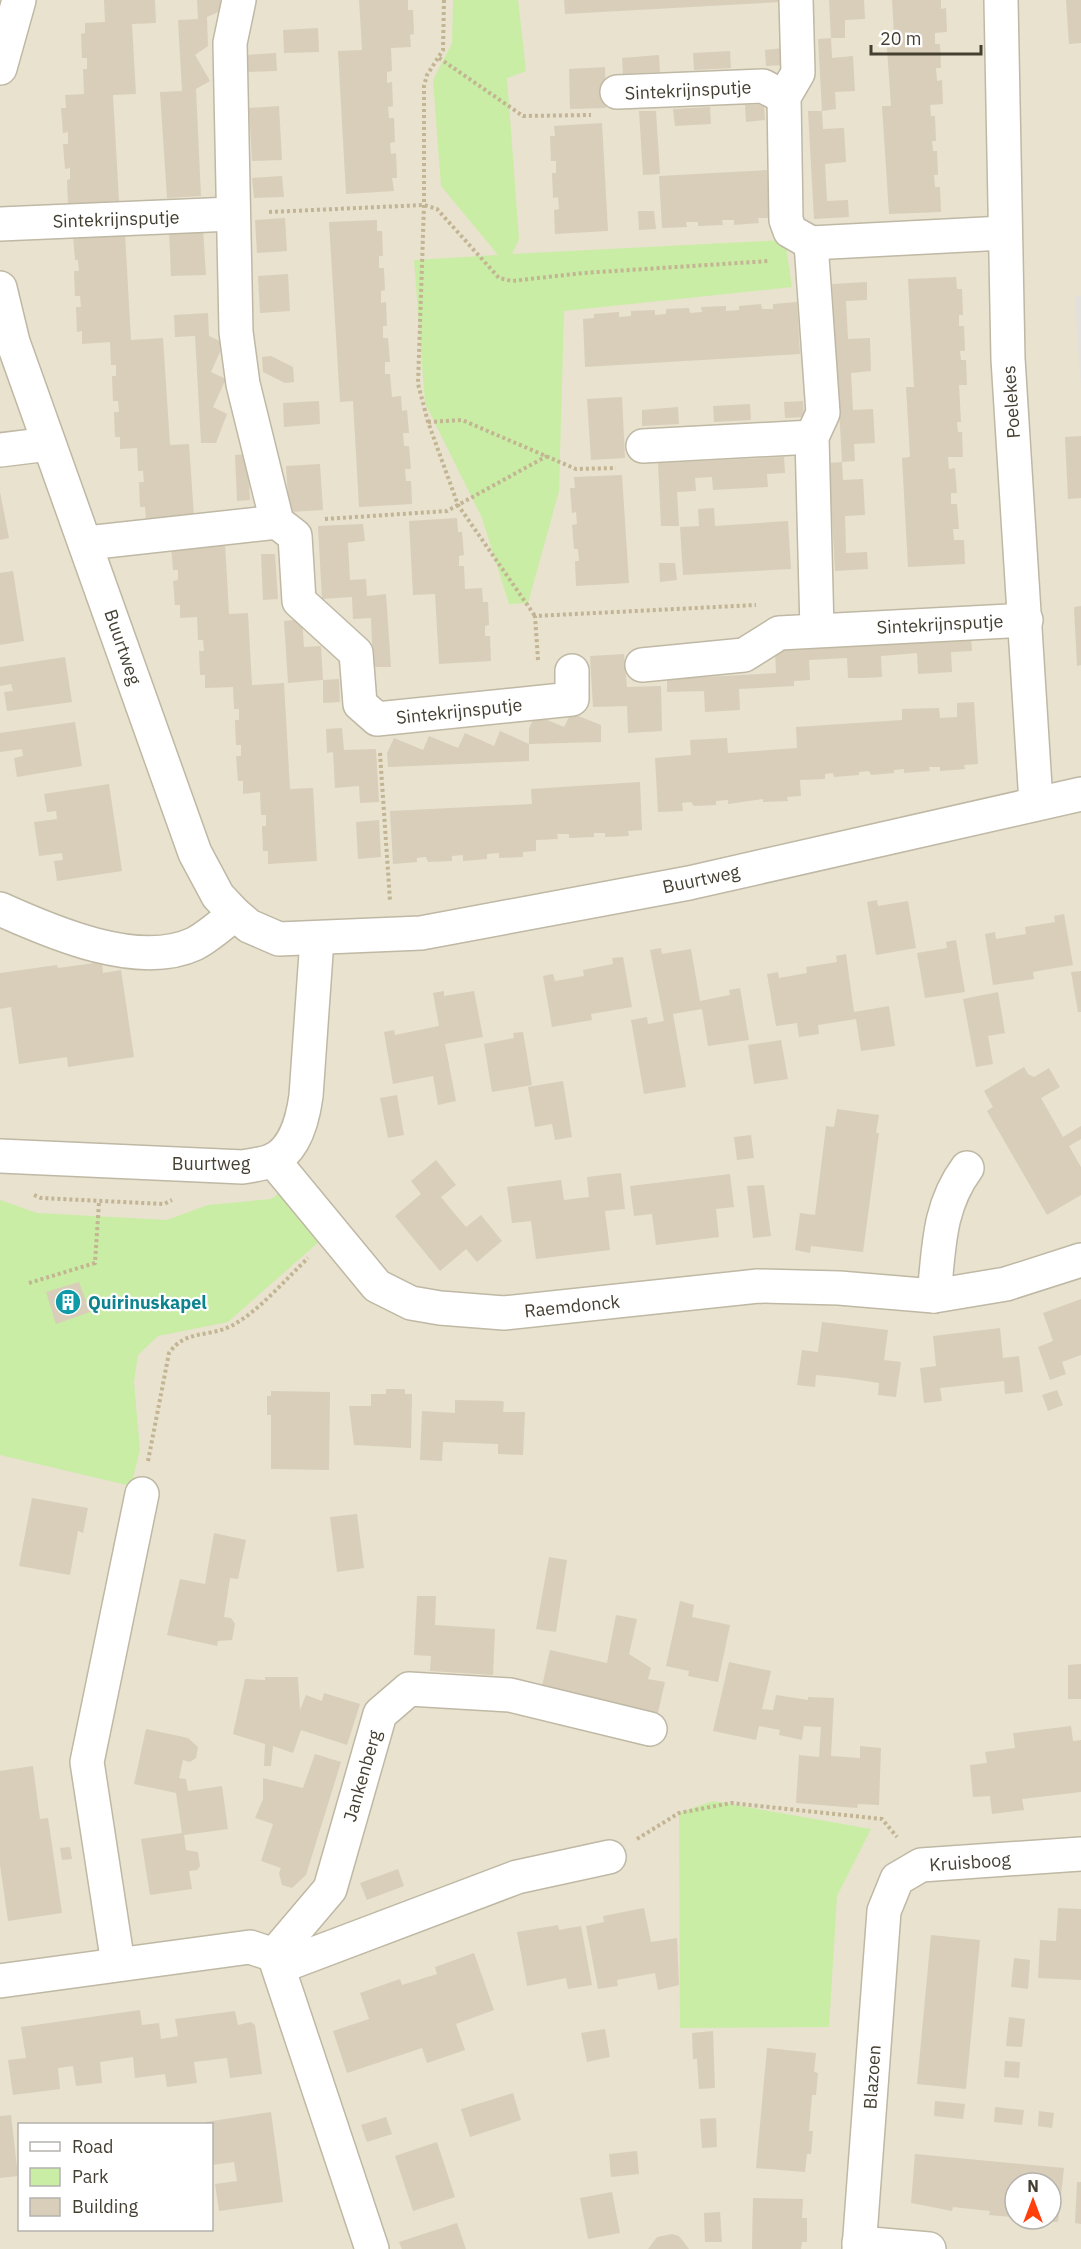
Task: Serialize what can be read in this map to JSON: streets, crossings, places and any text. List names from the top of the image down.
{
  "streets": {
    "street": [
      "Sintekrijnsputje",
      "Poelekes",
      "Buurtweg",
      "Raemdonck",
      "Jankenberg",
      "Kruisboog",
      "Blazoen"
    ]
  },
  "crossings": [
    ["Sintekrijnsputje", "Poelekes"],
    ["Poelekes", "Buurtweg"],
    ["Buurtweg", "Raemdonck"],
    ["Kruisboog", "Blazoen"]
  ],
  "places": {
    "building": ["Quirinuskapel"]
  },
  "legend": ["Road", "Park", "Building"],
  "scale_bar": "20 m",
  "north": "top"
}
